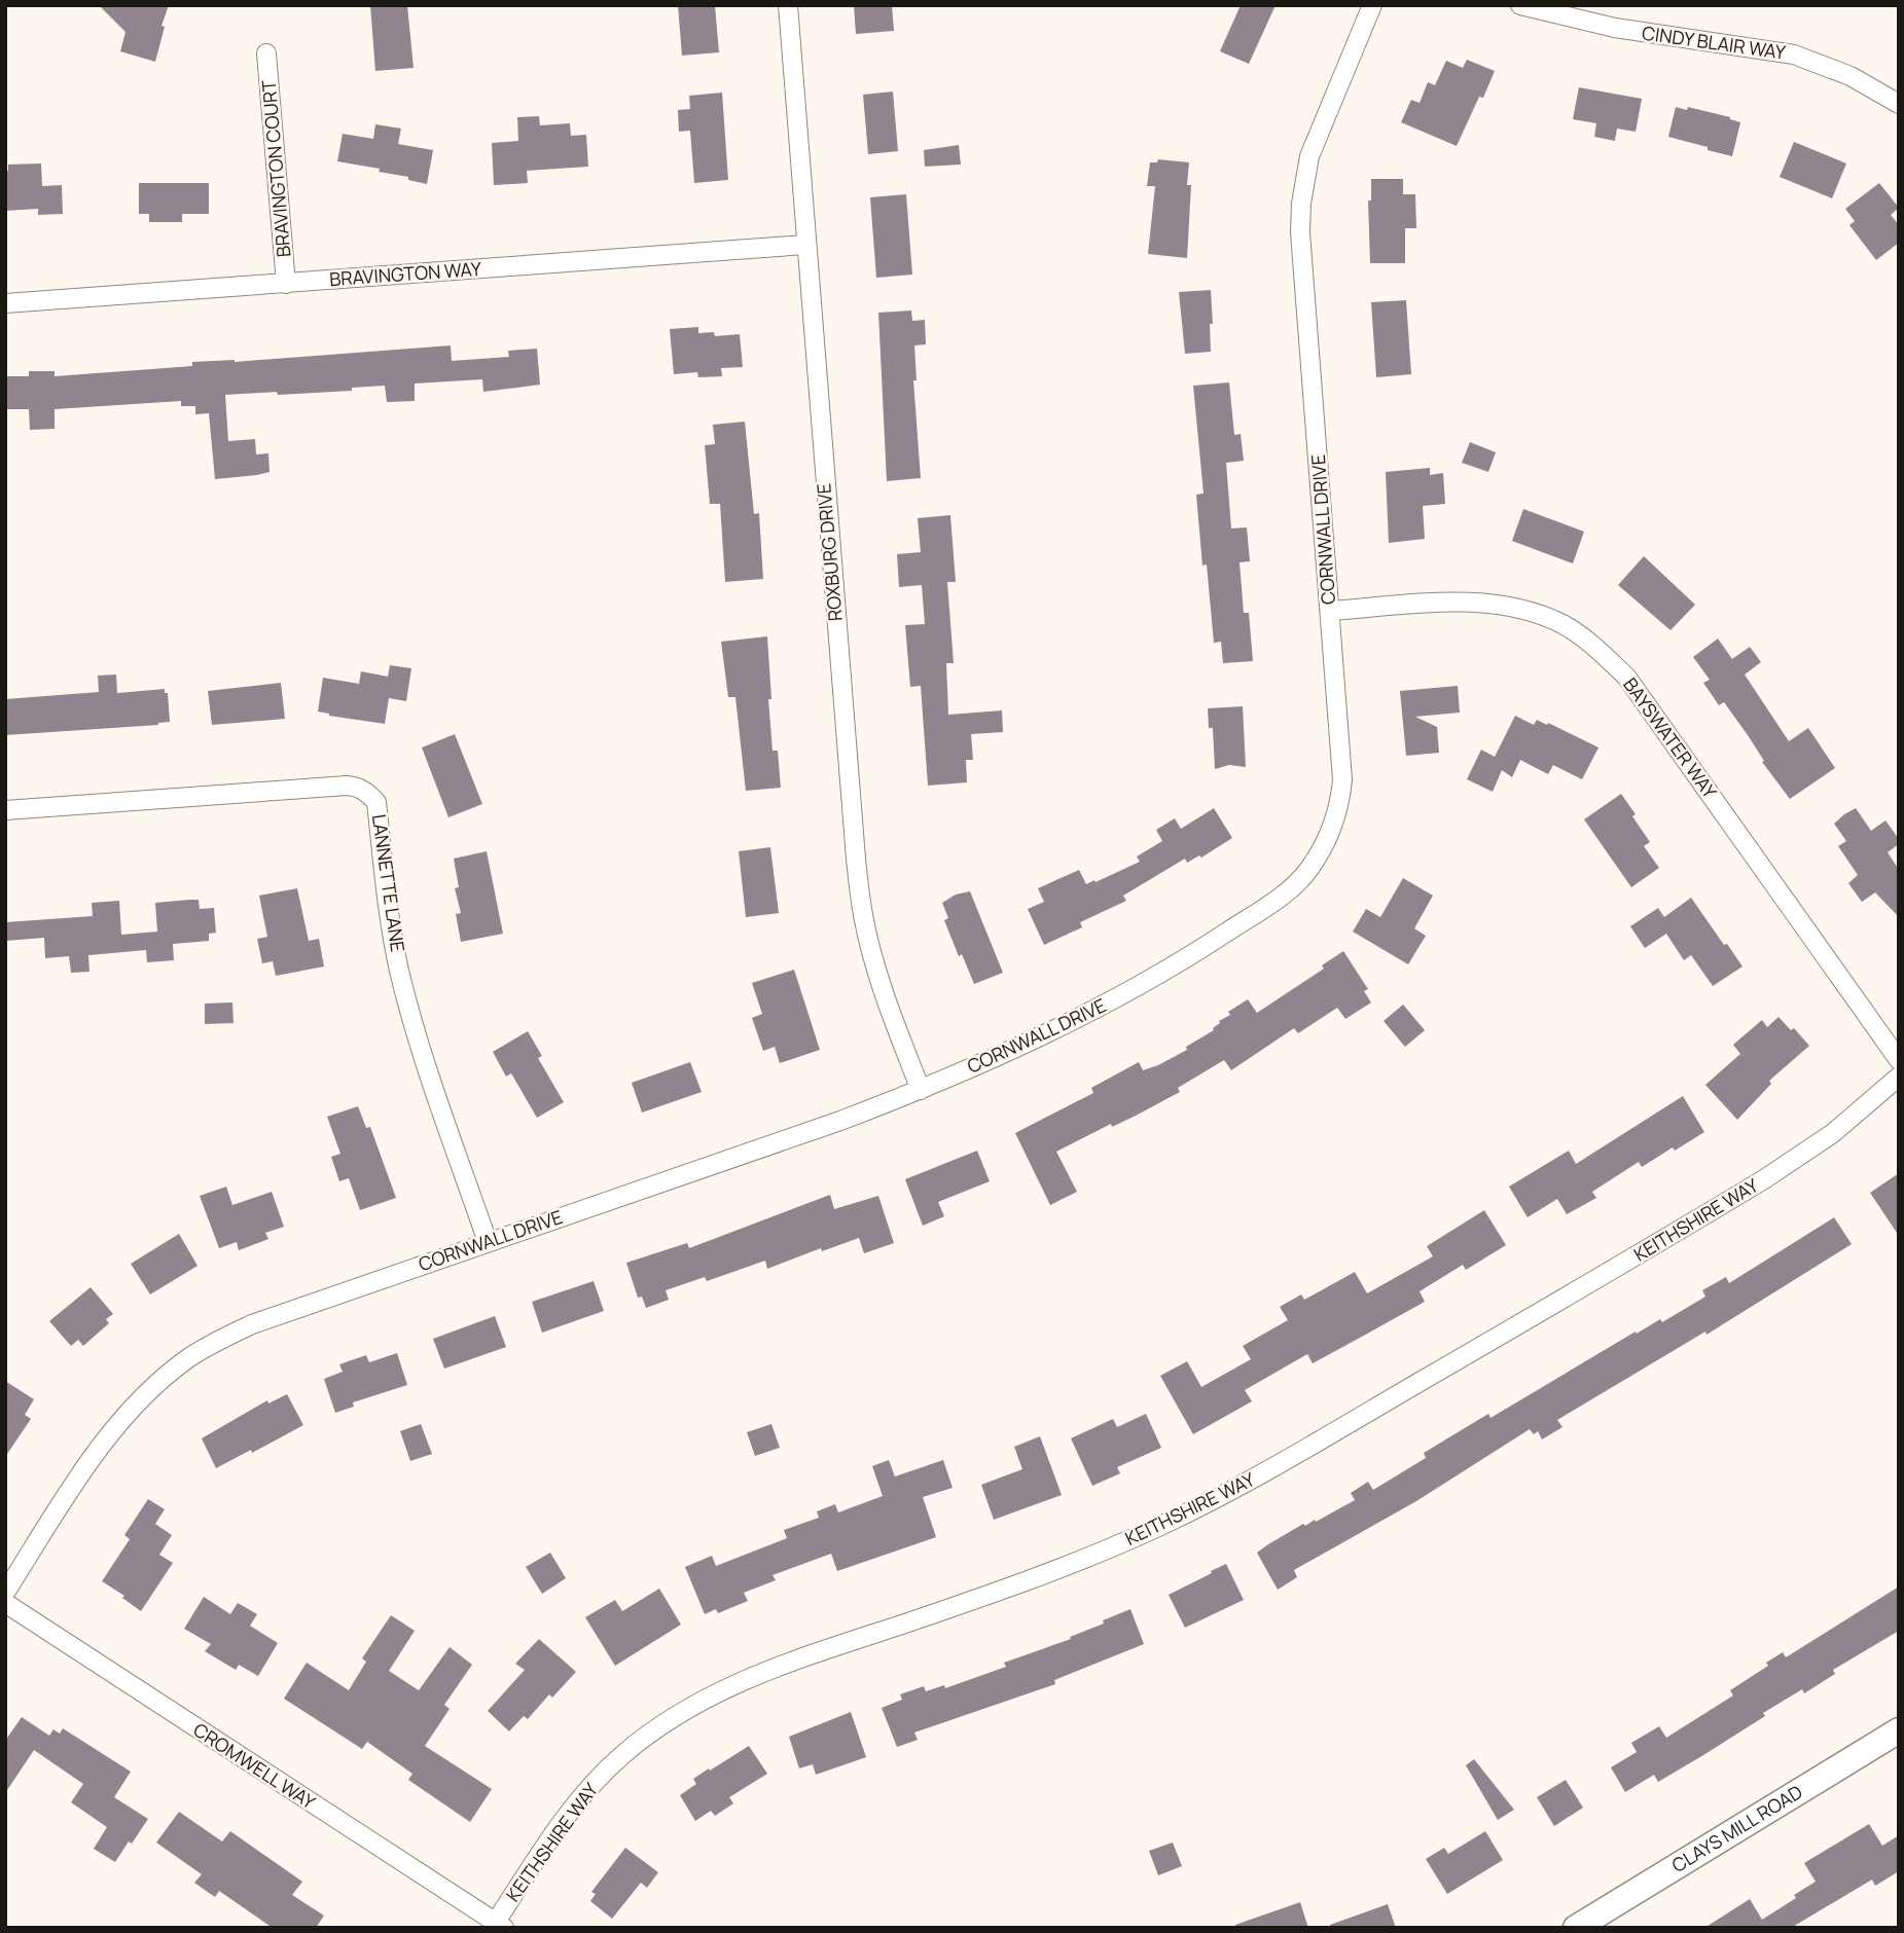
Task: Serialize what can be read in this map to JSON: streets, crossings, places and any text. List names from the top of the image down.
{
  "streets": {
    "main road": ["CLAYS MILL ROAD"],
    "street": [
      "CINDY BLAIR WAY",
      "BRAVINGTON COURT",
      "BRAVINGTON WAY",
      "CORNWALL DRIVE",
      "ROXBURG DRIVE",
      "BAYSWATER WAY",
      "LANNETTE LANE",
      "KEITHSHIRE WAY",
      "CROMWELL WAY"
    ]
  },
  "crossings": [
    ["BRAVINGTON COURT", "BRAVINGTON WAY"],
    ["BRAVINGTON WAY", "ROXBURG DRIVE"],
    ["CORNWALL DRIVE", "ROXBURG DRIVE"],
    ["CORNWALL DRIVE", "BAYSWATER WAY"],
    ["CORNWALL DRIVE", "LANNETTE LANE"],
    ["KEITHSHIRE WAY", "CROMWELL WAY"]
  ]
}
